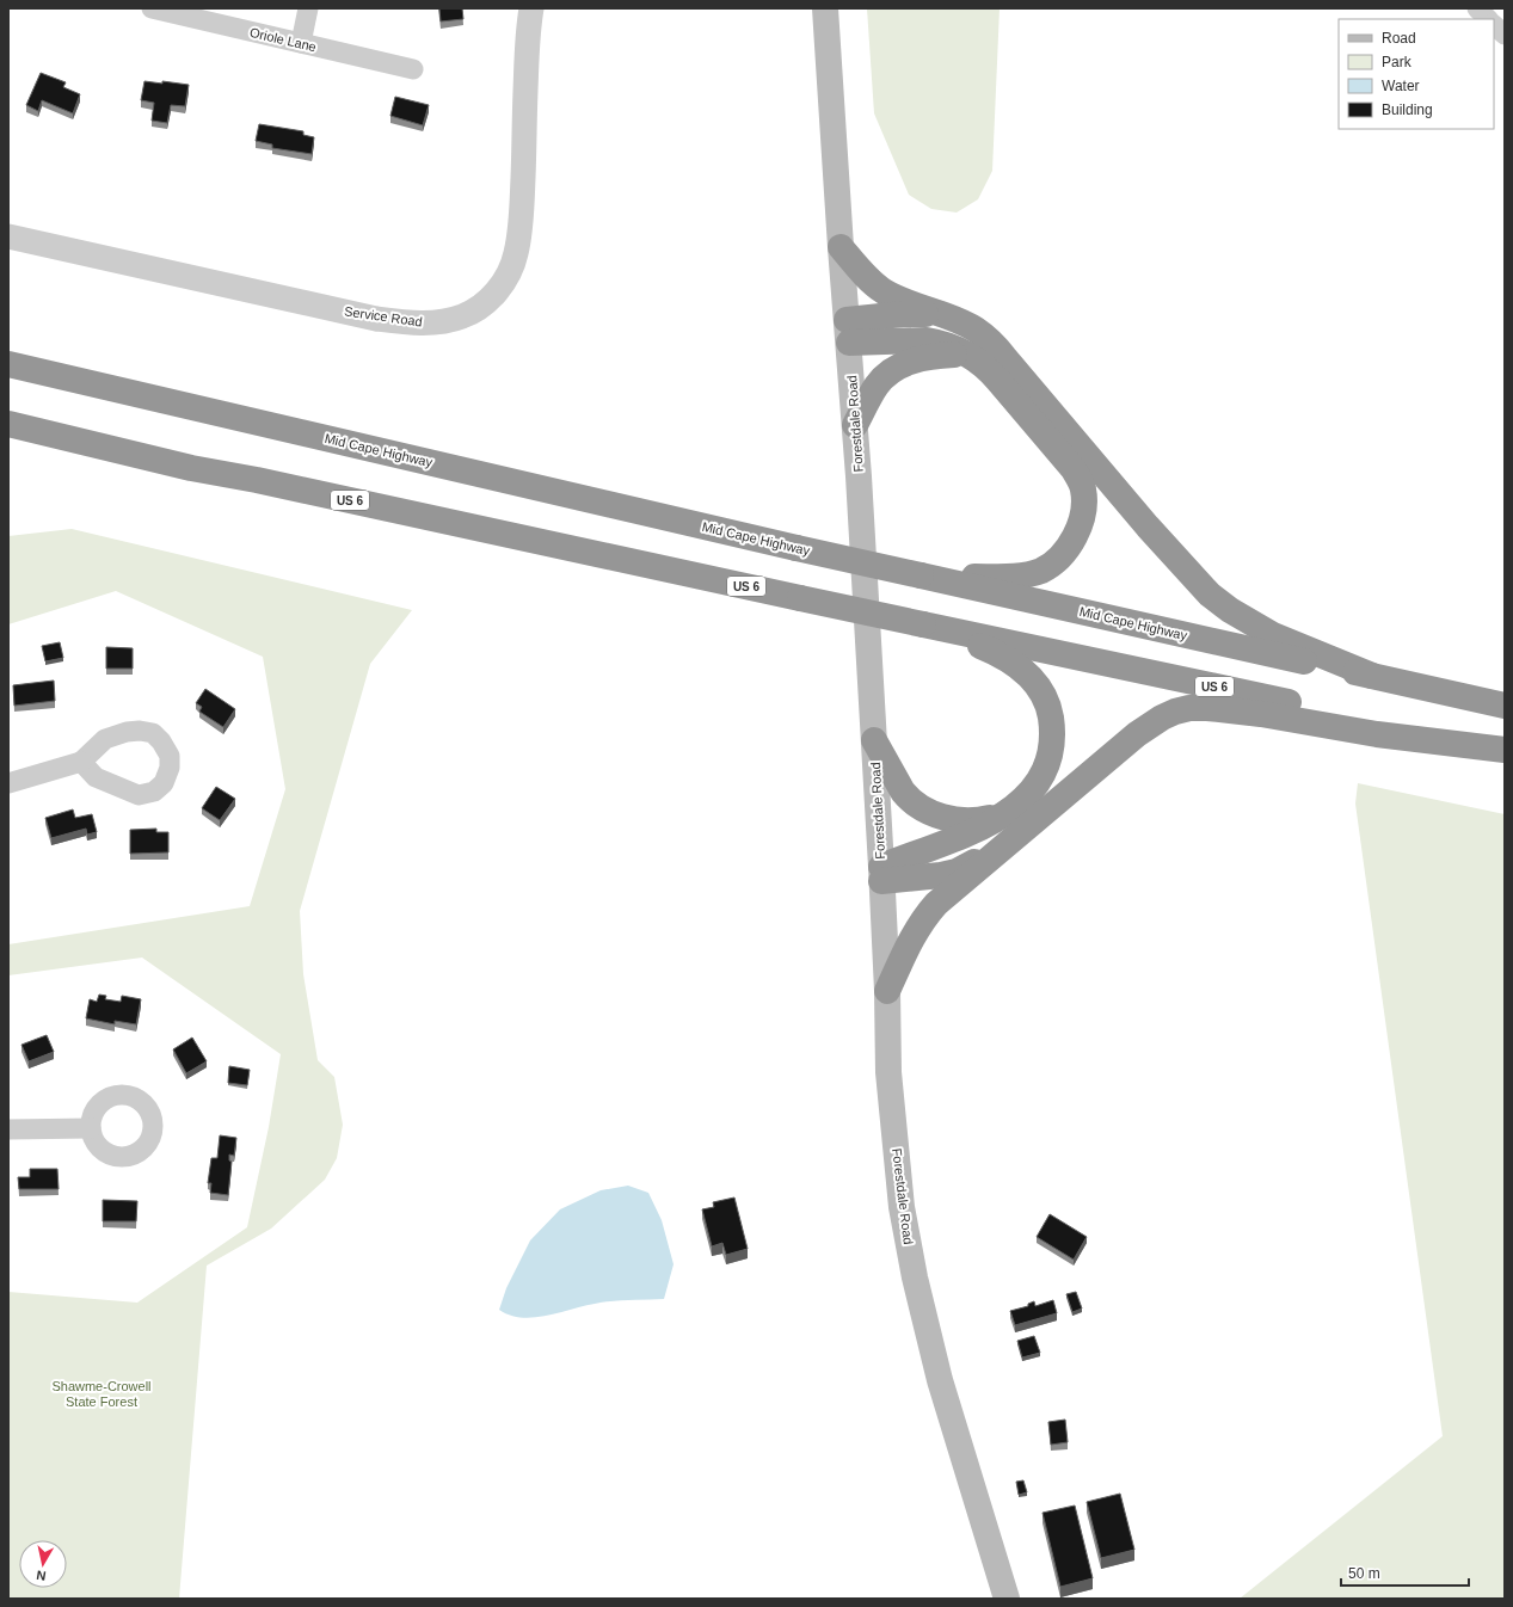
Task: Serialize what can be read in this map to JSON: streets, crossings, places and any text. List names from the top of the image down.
{
  "streets": {
    "highway": ["Mid Cape Highway", "US 6"],
    "main road": ["Forestdale Road"],
    "street": ["Oriole Lane", "Service Road"]
  },
  "parks": ["Shawme-Crowell State Forest"],
  "legend": [
    "Road",
    "Park",
    "Water",
    "Building"
  ],
  "scale_bar": "50 m",
  "north": "bottom"
}
